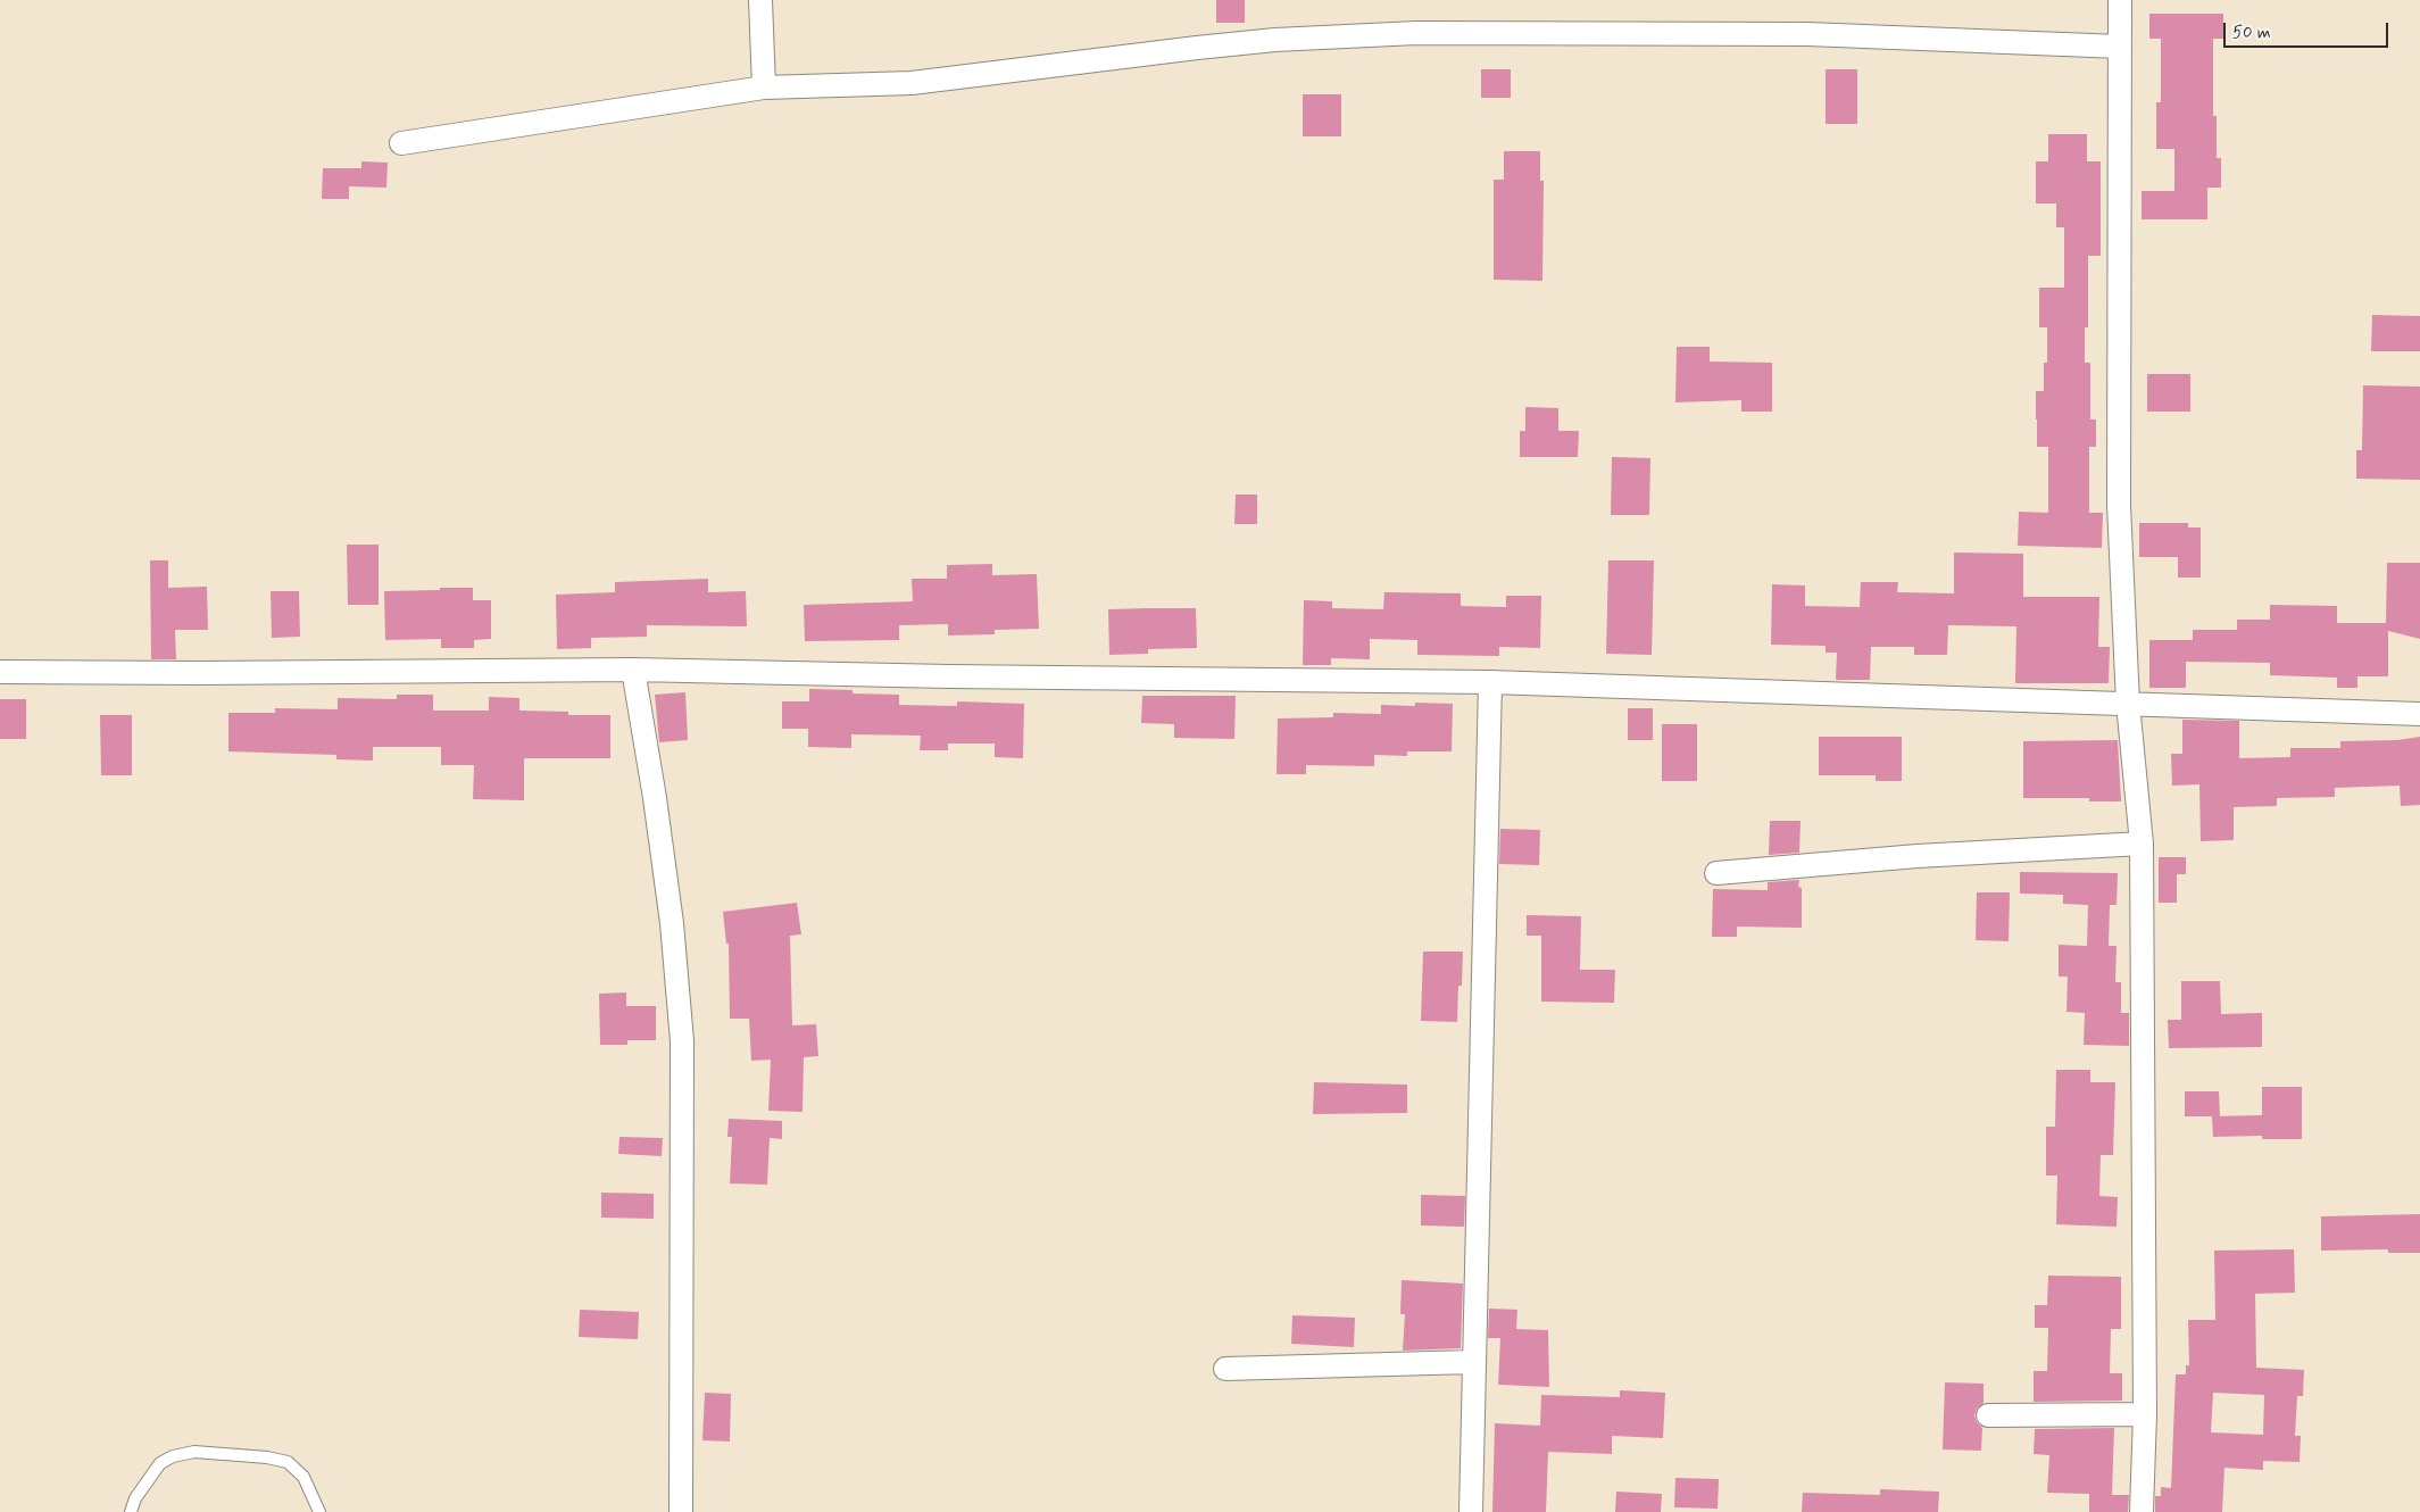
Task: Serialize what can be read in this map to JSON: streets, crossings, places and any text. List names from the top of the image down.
{
  "scale_bar": "50 m"
}
